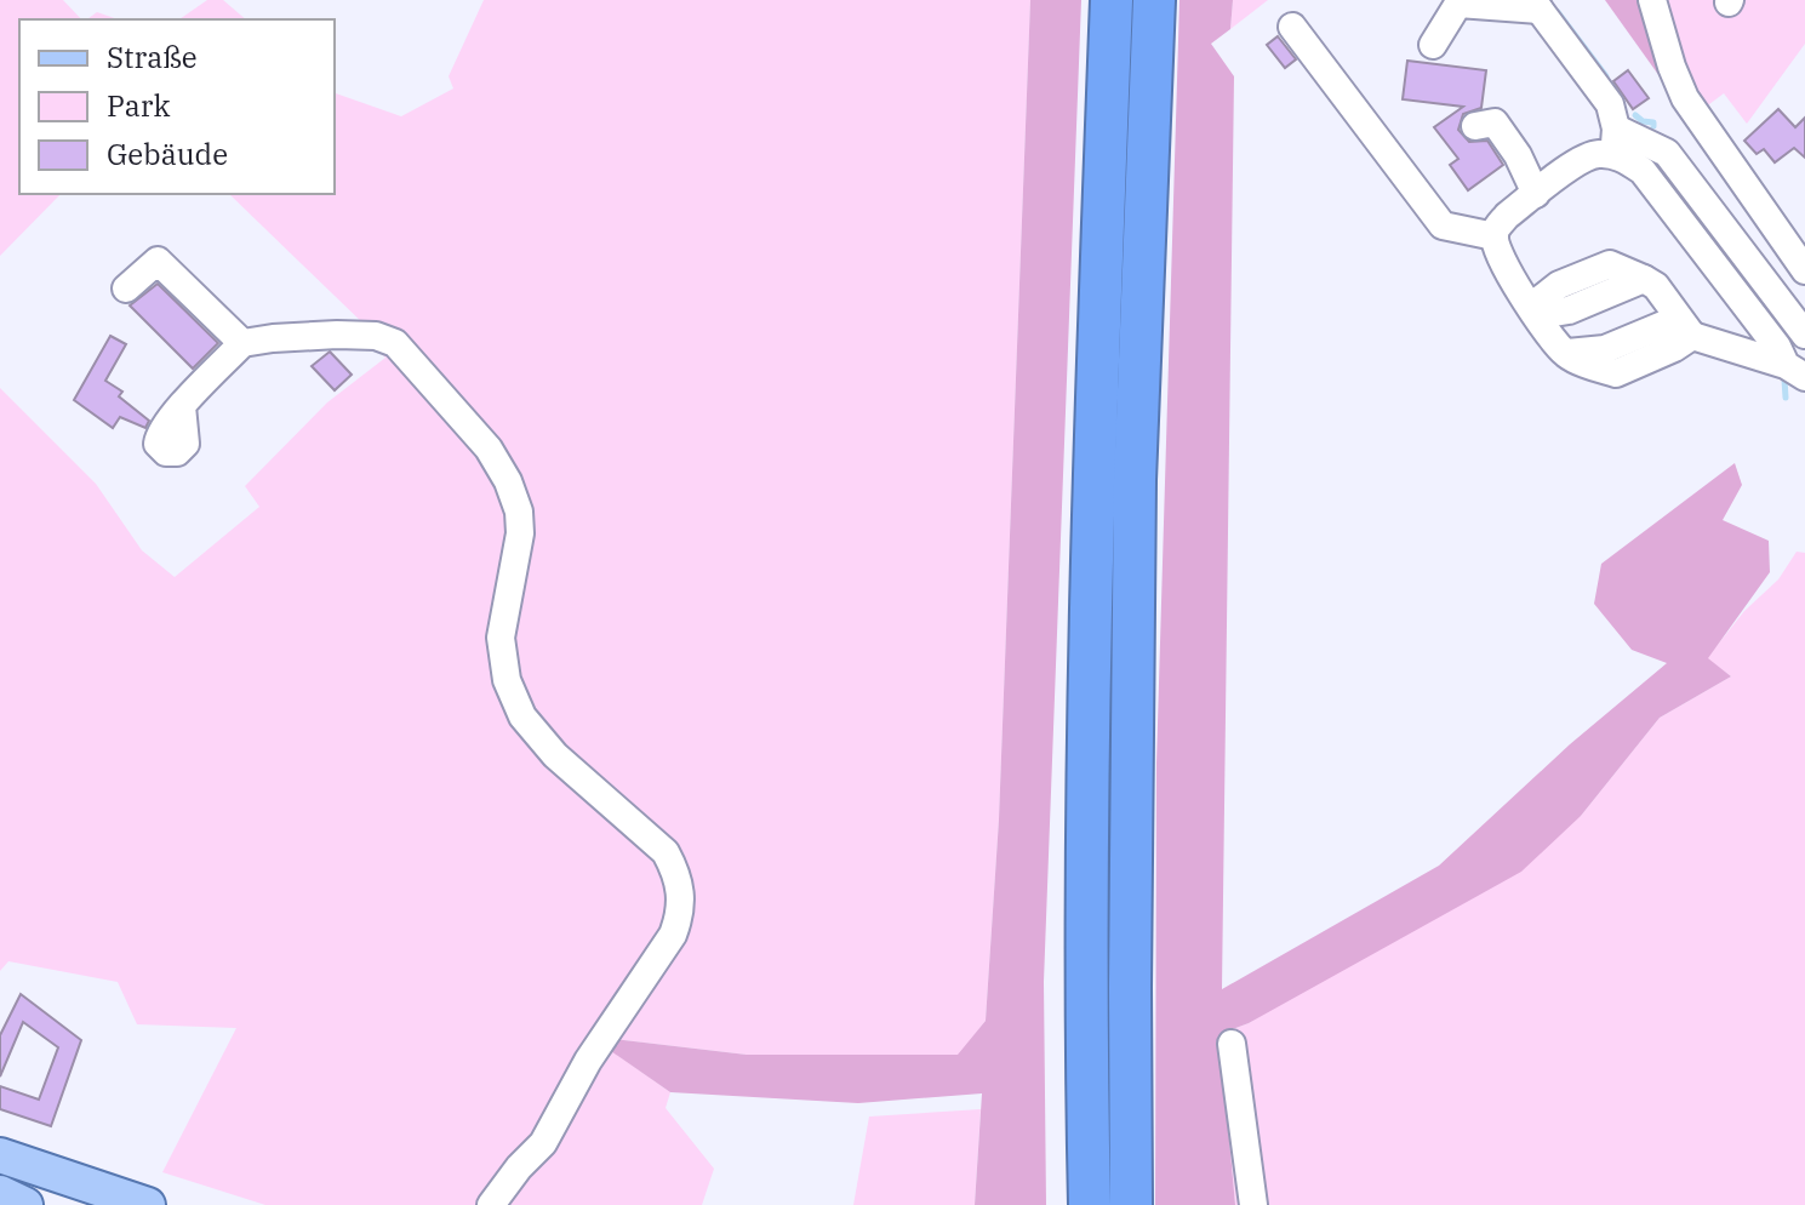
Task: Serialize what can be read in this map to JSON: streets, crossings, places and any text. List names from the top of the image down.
{
  "legend": ["Straße", "Park", "Gebäude"]
}
